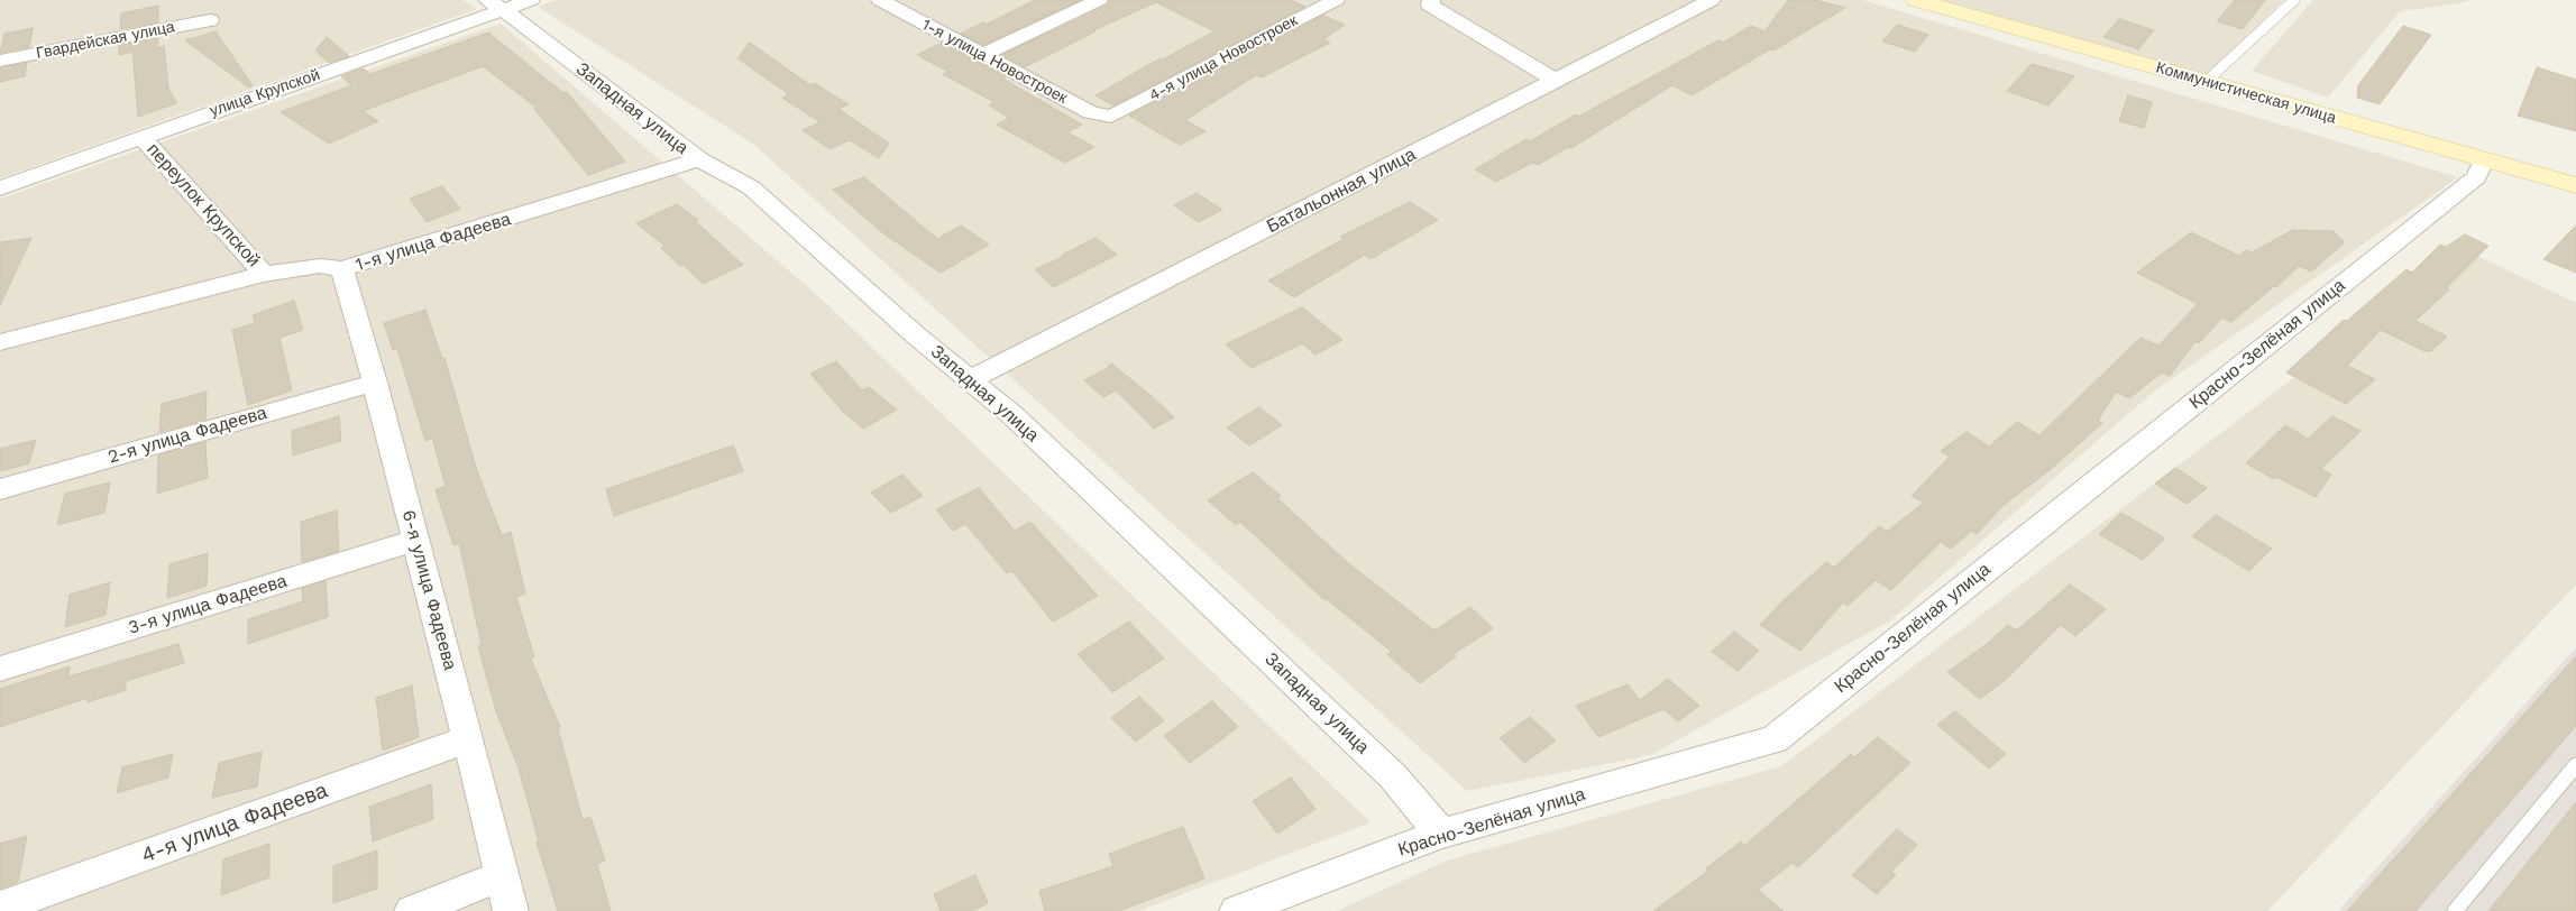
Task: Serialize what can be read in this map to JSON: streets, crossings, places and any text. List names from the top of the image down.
{
  "streets": {
    "main road": ["Коммунистическая улица"],
    "street": [
      "Гвардейская улица",
      "4-я улица Новостроек",
      "1-я улица Новостроек",
      "улица Крупской",
      "Западная улица",
      "Батальонная улица",
      "переулок Крупской",
      "1-я улица Фадеева",
      "Красно-Зелёная улица",
      "2-я улица Фадеева",
      "6-я улица Фадеева",
      "3-я улица Фадеева",
      "4-я улица Фадеева"
    ]
  },
  "crossings": [
    ["4-я улица Новостроек", "1-я улица Новостроек"],
    ["улица Крупской", "Западная улица"],
    ["улица Крупской", "переулок Крупской"],
    ["Коммунистическая улица", "Красно-Зелёная улица"],
    ["Западная улица", "Батальонная улица"],
    ["Западная улица", "1-я улица Фадеева"],
    ["Западная улица", "Красно-Зелёная улица"],
    ["переулок Крупской", "1-я улица Фадеева"],
    ["1-я улица Фадеева", "6-я улица Фадеева"],
    ["2-я улица Фадеева", "6-я улица Фадеева"],
    ["6-я улица Фадеева", "3-я улица Фадеева"],
    ["6-я улица Фадеева", "4-я улица Фадеева"]
  ]
}
